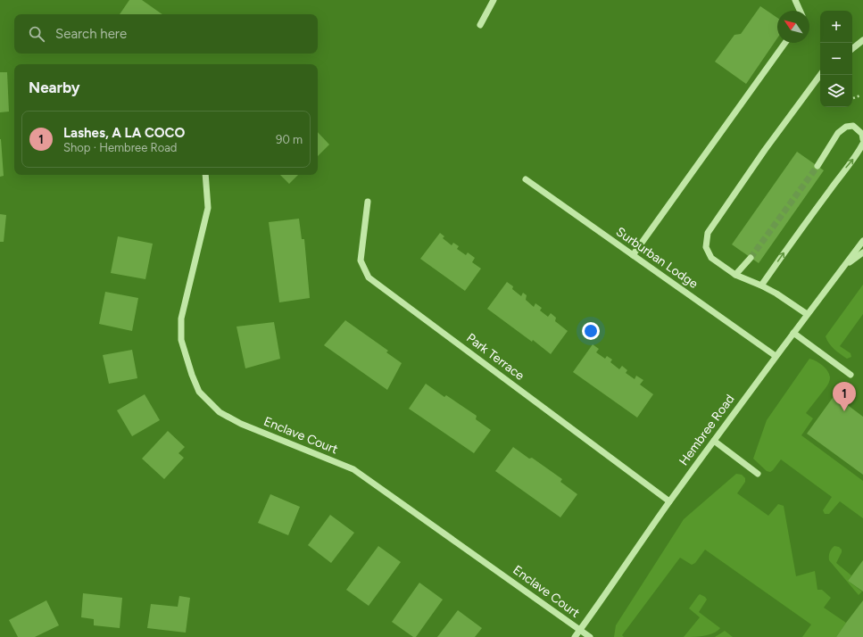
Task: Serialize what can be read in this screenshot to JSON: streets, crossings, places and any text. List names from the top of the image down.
{
  "streets": {
    "street": [
      "Surburban Lodge",
      "Park Terrace",
      "Hembree Road",
      "Enclave Court"
    ]
  },
  "crossings": [
    ["Surburban Lodge", "Hembree Road"],
    ["Park Terrace", "Hembree Road"],
    ["Hembree Road", "Enclave Court"]
  ],
  "north": "top left",
  "page": {
    "map_buttons": ["+", "−"],
    "search": "Search here",
    "heading": "Nearby",
    "list": [
      {
        "mark": "1",
        "name": "Lashes, A LA COCO",
        "note": "Shop · Hembree Road",
        "value": "90 m"
      }
    ],
    "pins": "1"
  }
}
